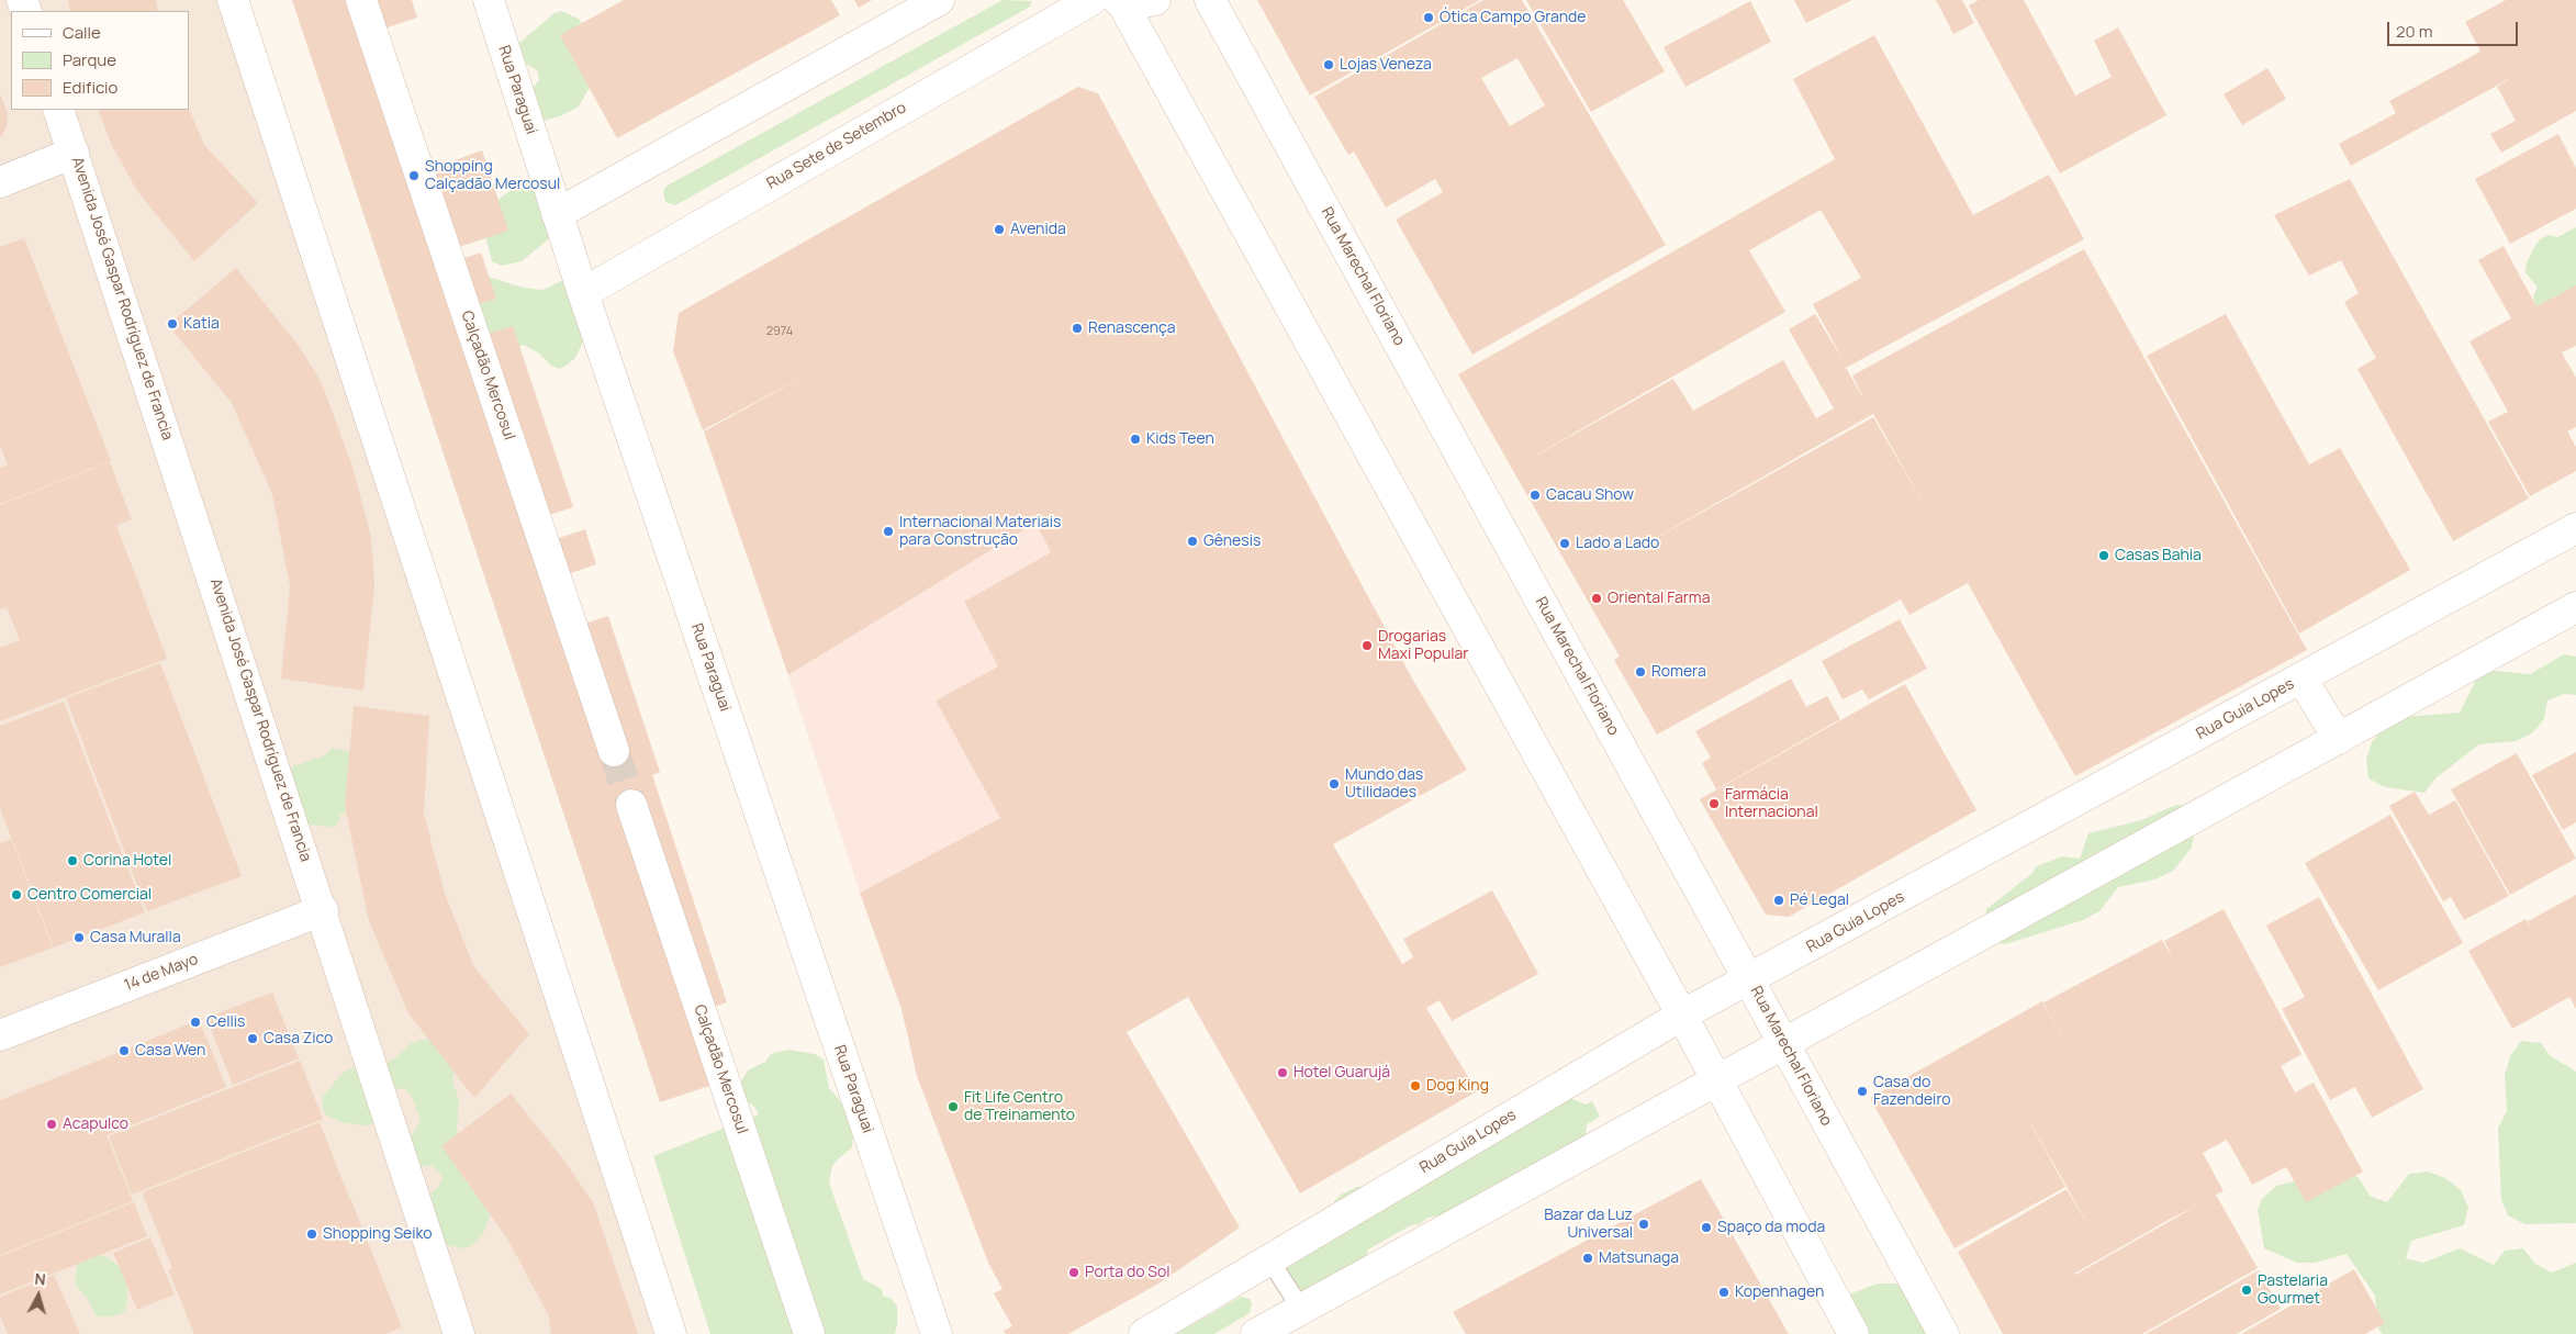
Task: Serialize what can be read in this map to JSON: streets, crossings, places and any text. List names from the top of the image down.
{
  "streets": {
    "main road": [
      "Rua Paraguai",
      "Rua Sete de Setembro",
      "Rua Marechal Floriano",
      "Avenida José Gaspar Rodríguez de Francia",
      "Calçadão Mercosul",
      "Rua Guia Lopes",
      "14 de Mayo"
    ]
  },
  "crossings": [
    ["Rua Paraguai", "Rua Sete de Setembro"],
    ["Rua Marechal Floriano", "Rua Guia Lopes"],
    ["Avenida José Gaspar Rodríguez de Francia", "14 de Mayo"]
  ],
  "places": [
    "Ótica Campo Grande",
    "Lojas Veneza",
    "Shopping Calçadão Mercosul",
    "Avenida",
    "Katia",
    "Renascença",
    "Kids Teen",
    "Cacau Show",
    "Internacional Materiais para Construção",
    "Gênesis",
    "Lado a Lado",
    "Casas Bahia",
    "Oriental Farma",
    "Drogarias Maxi Popular",
    "Romera",
    "Mundo das Utilidades",
    "Farmácia Internacional",
    "Corina Hotel",
    "Centro Comercial",
    "Pé Legal",
    "Casa Muralla",
    "Cellis",
    "Casa Zico",
    "Casa Wen",
    "Hotel Guarujá",
    "Dog King",
    "Casa do Fazendeiro",
    "Fit Life Centro de Treinamento",
    "Acapulco",
    "Bazar da Luz Universal",
    "Spaço da moda",
    "Shopping Seiko",
    "Matsunaga",
    "Porta do Sol",
    "Pastelaria Gourmet",
    "Kopenhagen"
  ],
  "house_numbers": ["2974"],
  "legend": ["Calle", "Parque", "Edificio"],
  "scale_bar": "20 m",
  "north": "top"
}
